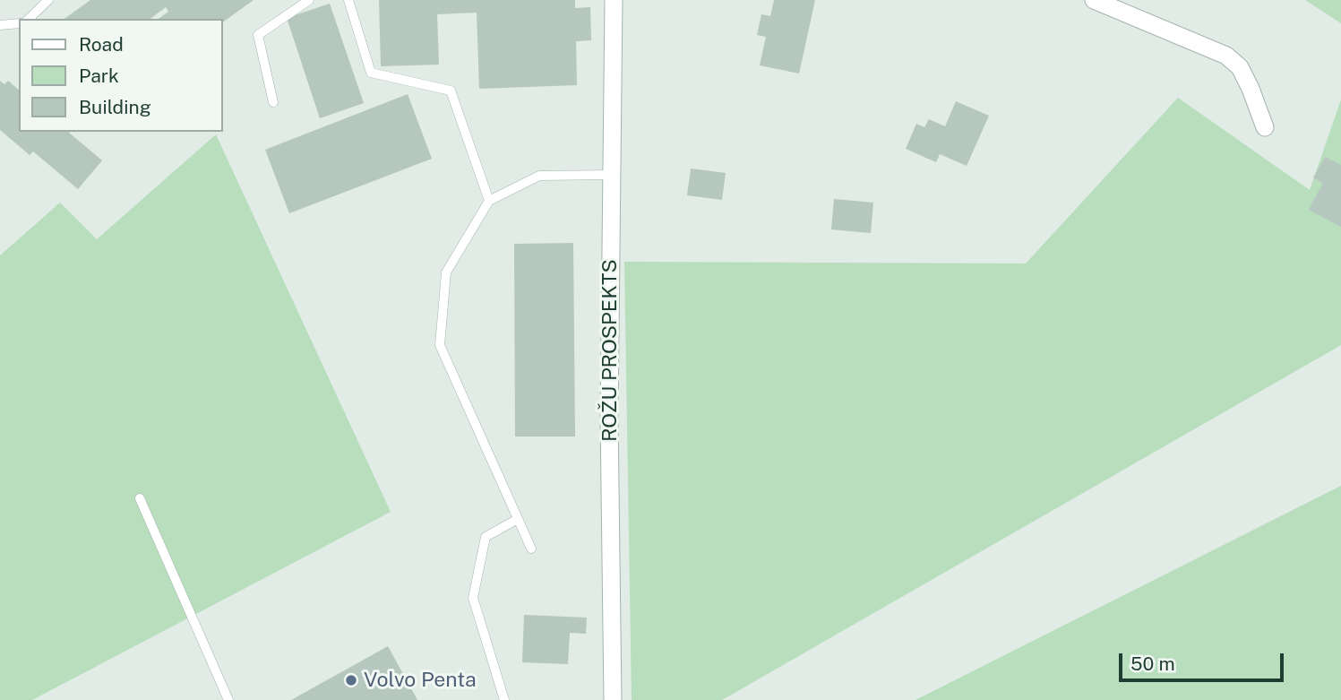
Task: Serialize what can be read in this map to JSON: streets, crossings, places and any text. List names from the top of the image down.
{
  "streets": {
    "street": ["ROŽU PROSPEKTS"]
  },
  "places": ["Volvo Penta"],
  "legend": ["Road", "Park", "Building"],
  "scale_bar": "50 m"
}
